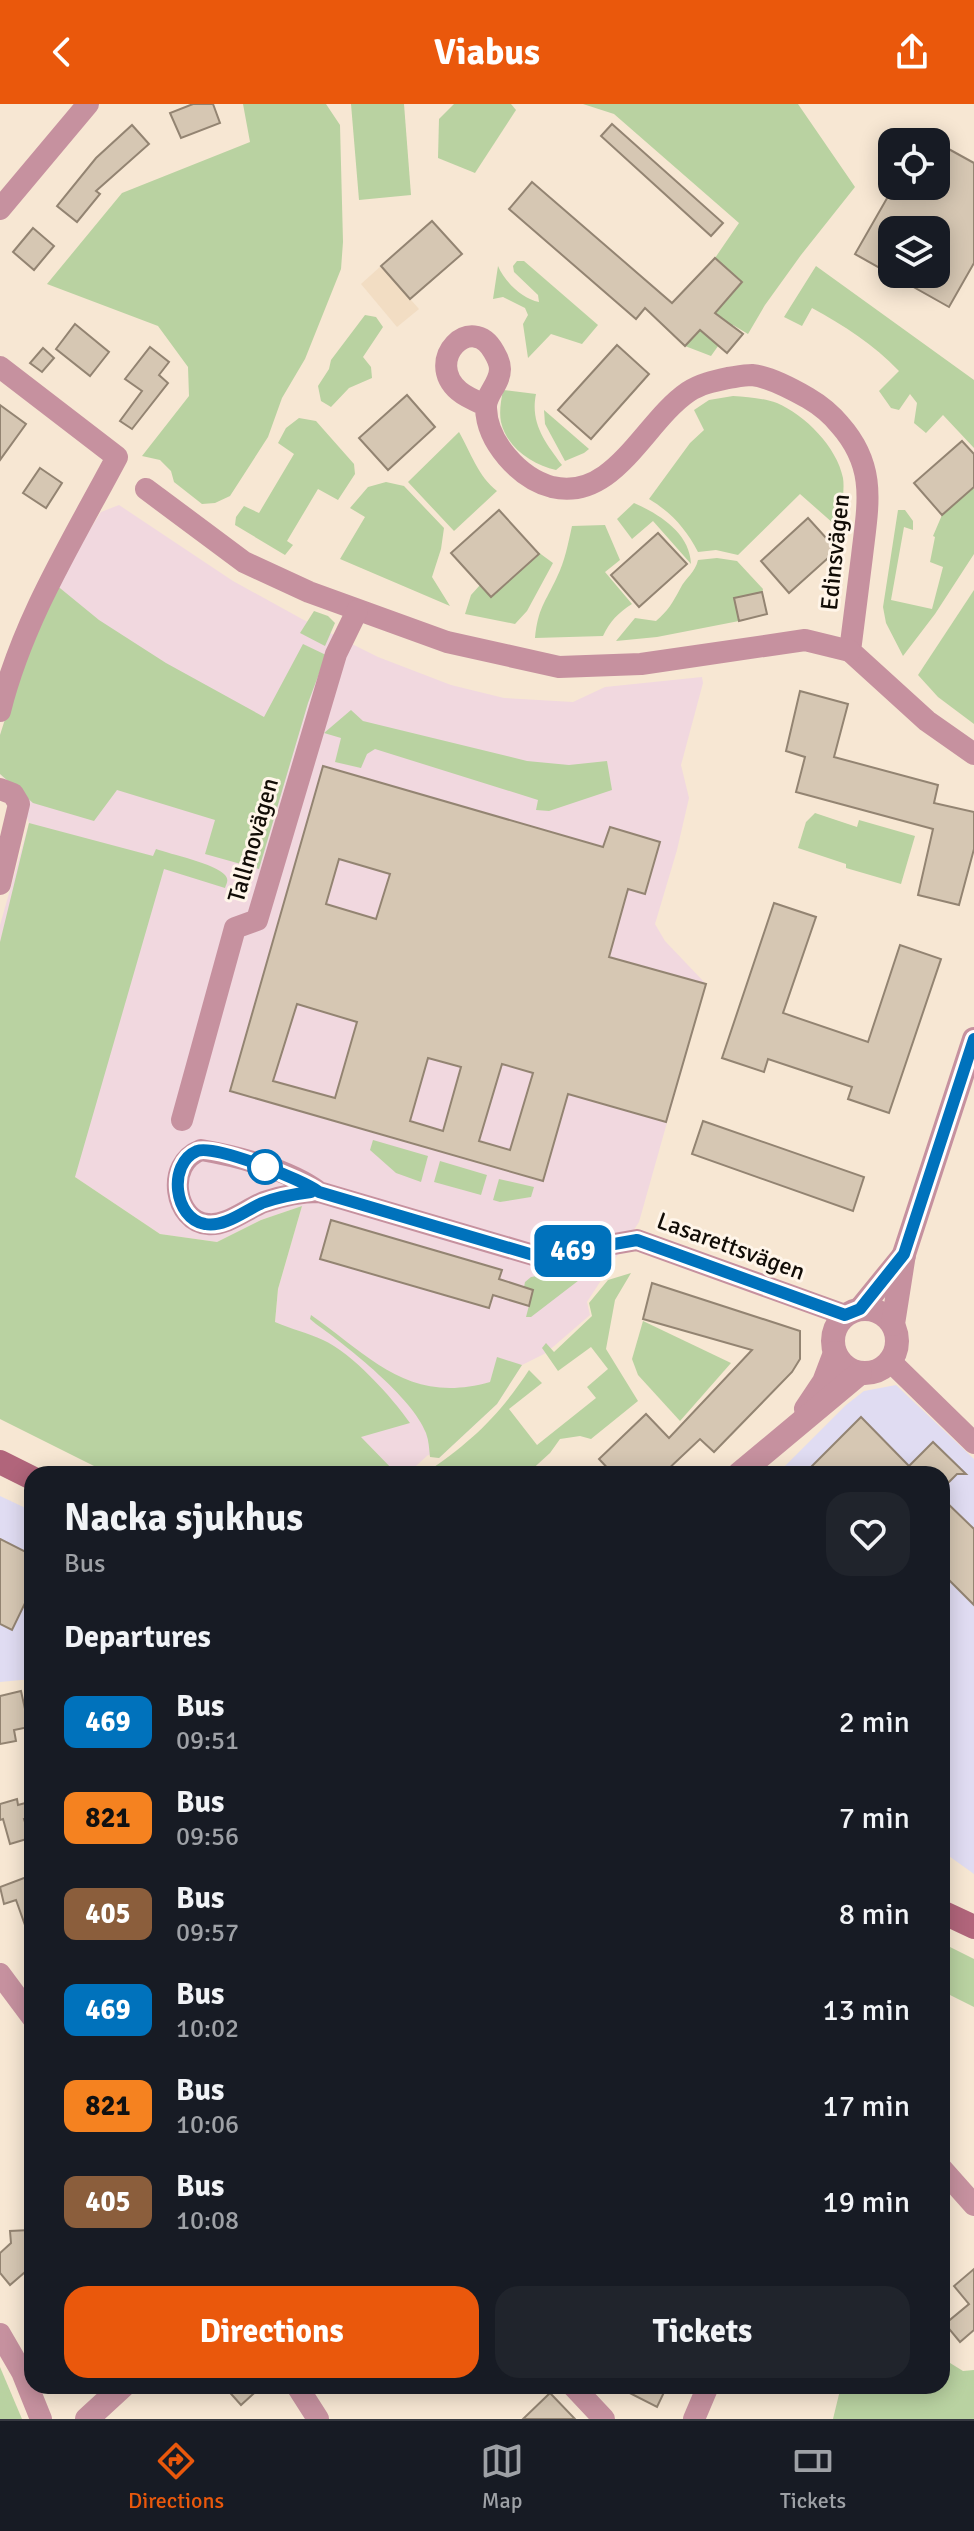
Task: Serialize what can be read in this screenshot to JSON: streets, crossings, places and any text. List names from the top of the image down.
{
  "streets": {
    "street": ["Edinsvägen", "Tallmovägen", "Lasarettsvägen"]
  },
  "lines": ["bus line 469"],
  "page": {
    "header": "Viabus",
    "on_map": "469",
    "heading": [
      ["Nacka sjukhus", "Bus"],
      "Departures"
    ],
    "list": [
      {
        "mark": "469",
        "name": "Bus",
        "note": "09:51",
        "value": "2 min"
      },
      {
        "mark": "821",
        "name": "Bus",
        "note": "09:56",
        "value": "7 min"
      },
      {
        "mark": "405",
        "name": "Bus",
        "note": "09:57",
        "value": "8 min"
      },
      {
        "mark": "469",
        "name": "Bus",
        "note": "10:02",
        "value": "13 min"
      },
      {
        "mark": "821",
        "name": "Bus",
        "note": "10:06",
        "value": "17 min"
      },
      {
        "mark": "405",
        "name": "Bus",
        "note": "10:08",
        "value": "19 min"
      }
    ],
    "buttons": ["Directions", "Tickets"],
    "tabs": ["Directions", "Map", "Tickets"]
  }
}
